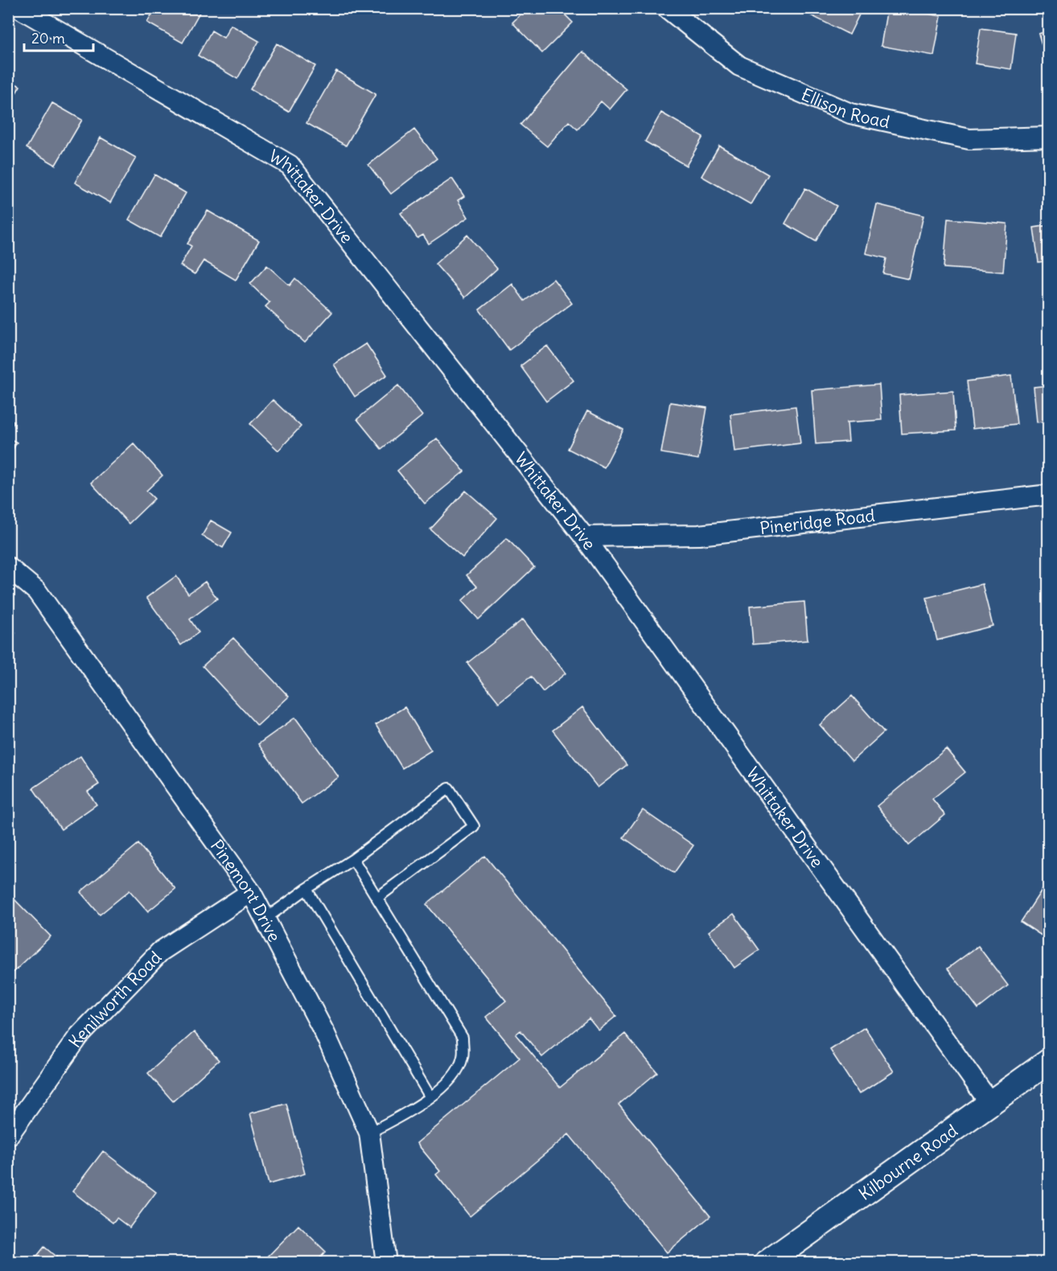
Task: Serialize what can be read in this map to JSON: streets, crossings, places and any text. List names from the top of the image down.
{
  "streets": {
    "street": [
      "Ellison Road",
      "Whittaker Drive",
      "Pineridge Road",
      "Pinemont Drive",
      "Kenilworth Road",
      "Kilbourne Road"
    ]
  },
  "crossings": [
    ["Whittaker Drive", "Pineridge Road"],
    ["Whittaker Drive", "Kilbourne Road"],
    ["Pinemont Drive", "Kenilworth Road"]
  ],
  "scale_bar": "20 m"
}
